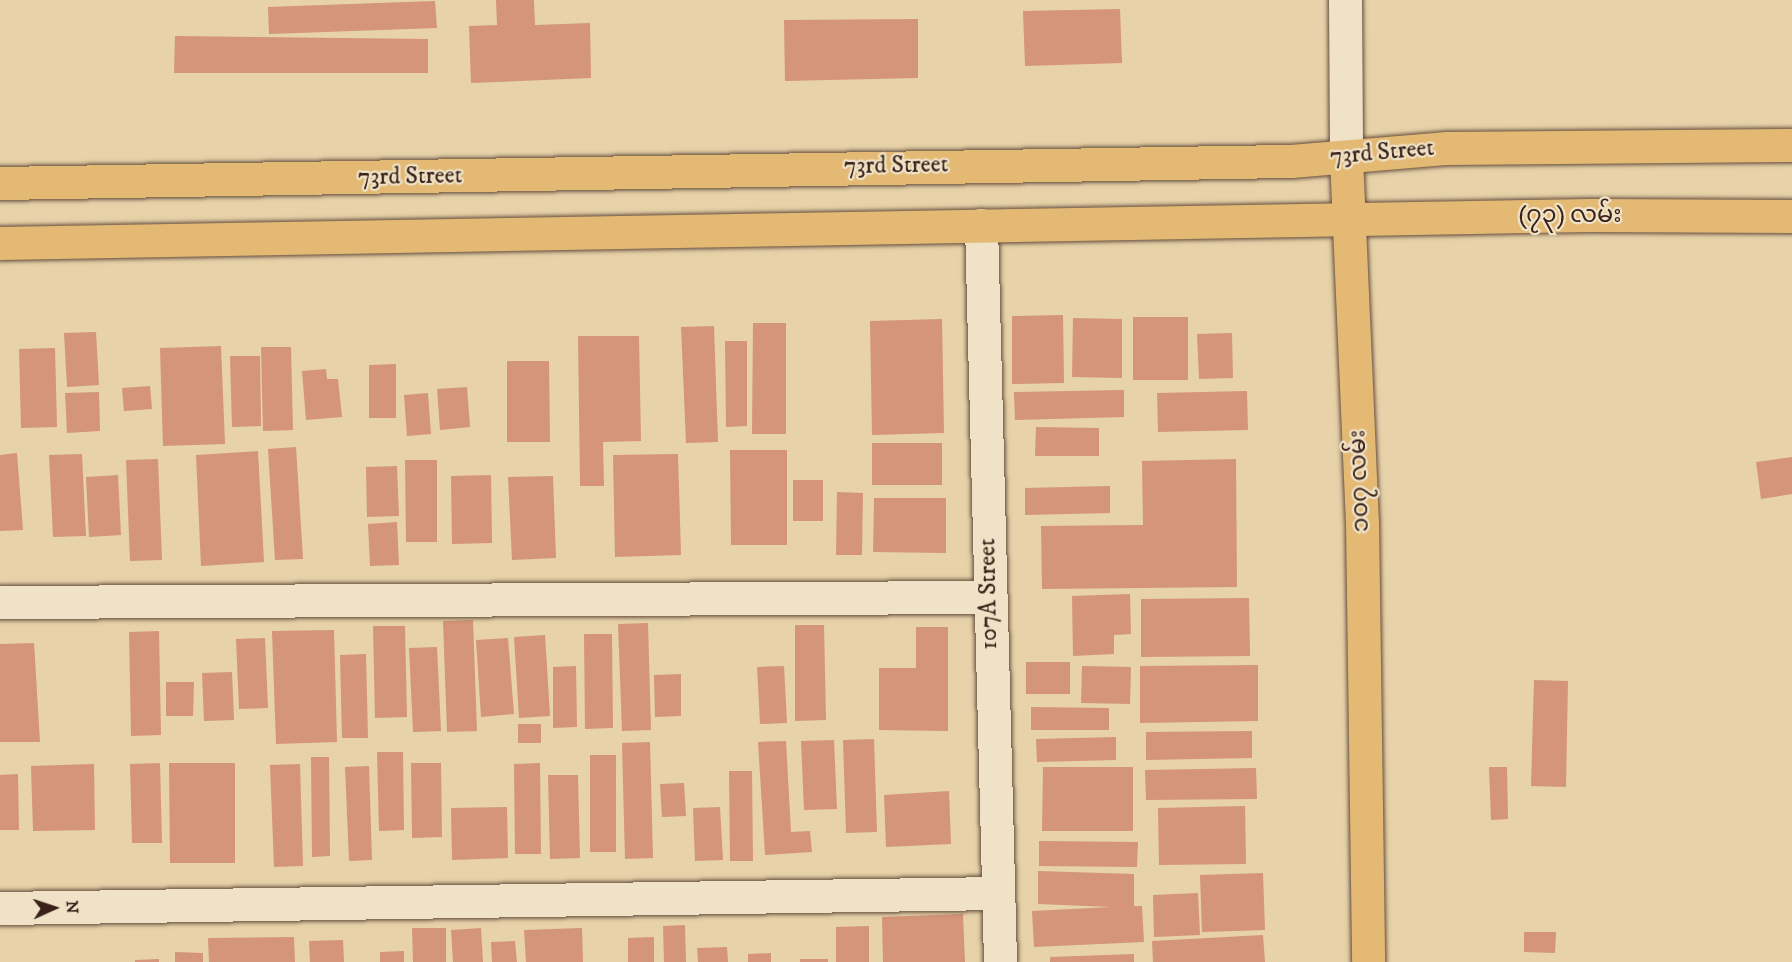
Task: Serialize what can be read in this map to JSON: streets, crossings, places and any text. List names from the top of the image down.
{
  "streets": {
    "main road": ["73rd Street", "(၇၃) လမ်း", "၁၀၇ လမ်း"],
    "street": ["107A Street"]
  },
  "crossings": [
    ["73rd Street", "၁၀၇ လမ်း"],
    ["(၇၃) လမ်း", "၁၀၇ လမ်း"]
  ],
  "north": "right"
}
